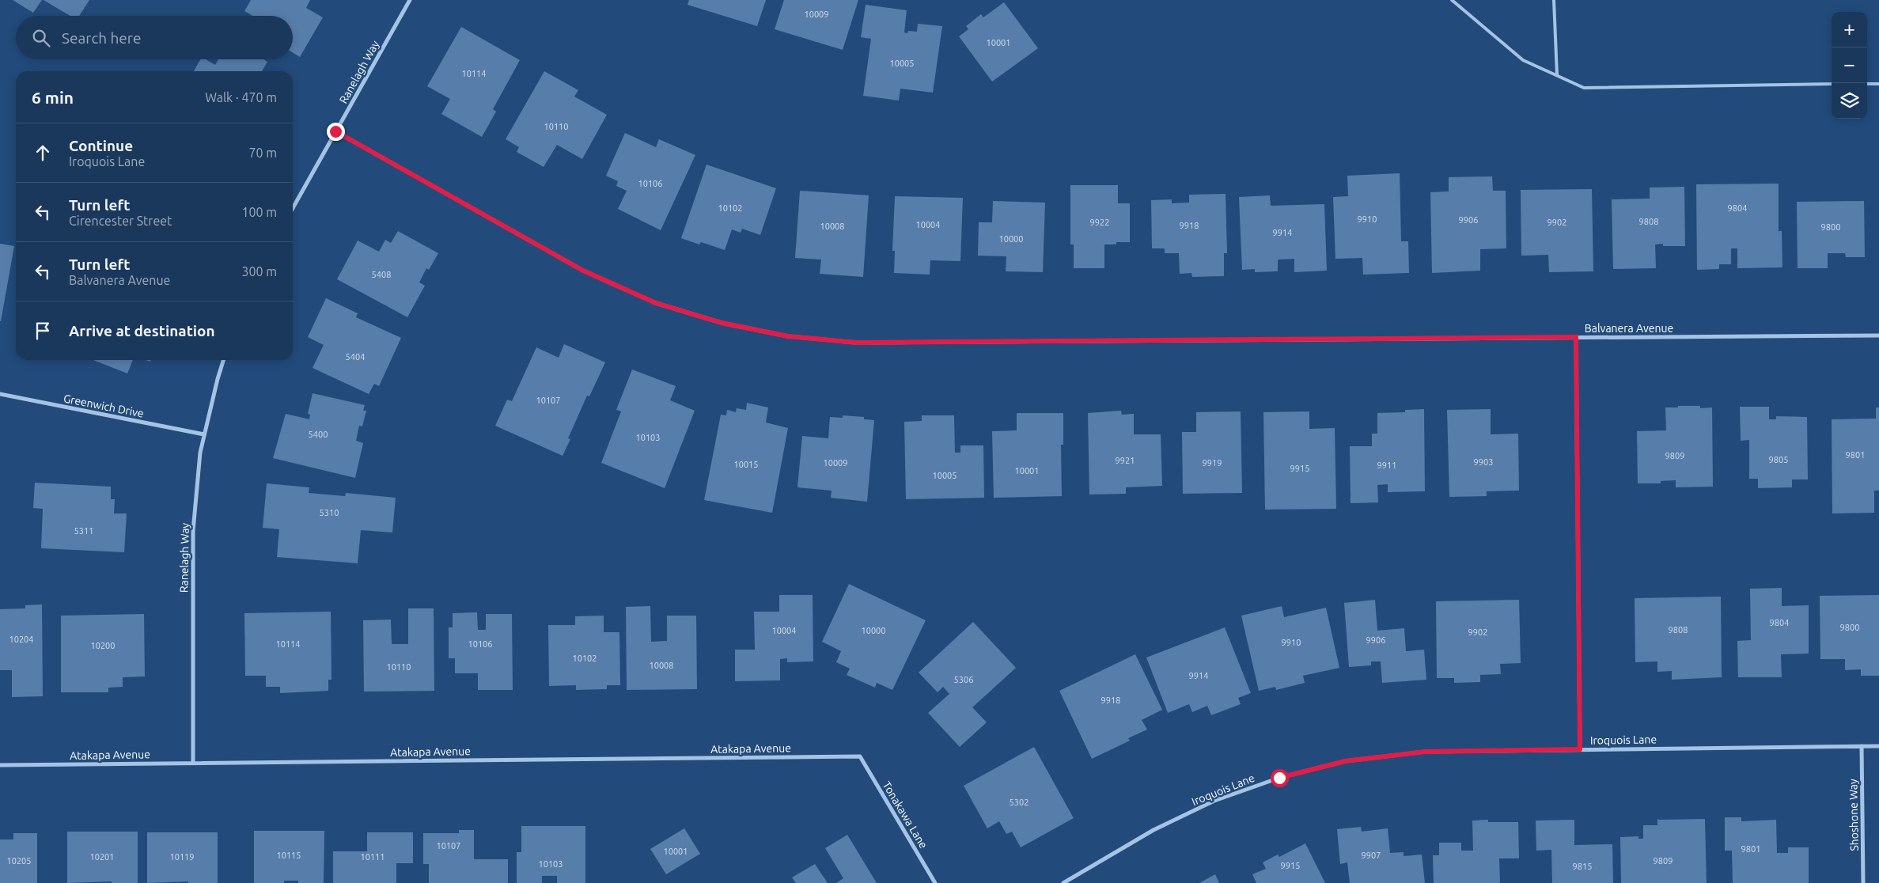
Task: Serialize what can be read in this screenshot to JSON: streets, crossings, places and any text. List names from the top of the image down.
{
  "streets": {
    "street": [
      "Ranelagh Way",
      "Balvanera Avenue",
      "Greenwich Drive",
      "Iroquois Lane",
      "Atakapa Avenue",
      "Tonakawa Lane",
      "Shoshone Way"
    ]
  },
  "crossings": [
    ["Ranelagh Way", "Balvanera Avenue"],
    ["Ranelagh Way", "Greenwich Drive"],
    ["Ranelagh Way", "Atakapa Avenue"],
    ["Iroquois Lane", "Shoshone Way"],
    ["Atakapa Avenue", "Tonakawa Lane"]
  ],
  "house_numbers": [
    "10009",
    "10001",
    "10005",
    "10114",
    "10110",
    "10106",
    "10102",
    "9804",
    "9910",
    "9906",
    "9808",
    "9922",
    "9902",
    "10004",
    "9918",
    "10008",
    "9800",
    "9914",
    "10000",
    "5408",
    "5404",
    "10107",
    "5400",
    "10103",
    "9801",
    "9809",
    "9805",
    "9921",
    "9903",
    "10009",
    "9919",
    "10015",
    "9911",
    "9915",
    "10001",
    "10005",
    "5310",
    "5311",
    "9804",
    "9800",
    "9808",
    "10004",
    "10000",
    "9902",
    "10204",
    "9906",
    "9910",
    "10114",
    "10106",
    "10200",
    "10102",
    "10008",
    "10110",
    "9914",
    "5306",
    "9918",
    "5302",
    "10107",
    "9801",
    "10001",
    "10115",
    "9907",
    "10201",
    "10119",
    "10111",
    "10205",
    "9809",
    "10103",
    "9915",
    "9815"
  ],
  "page": {
    "map_buttons": ["+", "−"],
    "search": "Search here",
    "heading": ["6 min", "Walk · 470 m"],
    "list": [
      ["Continue", "Iroquois Lane", "70 m"],
      ["Turn left", "Cirencester Street", "100 m"],
      ["Turn left", "Balvanera Avenue", "300 m"],
      "Arrive at destination"
    ]
  }
}
